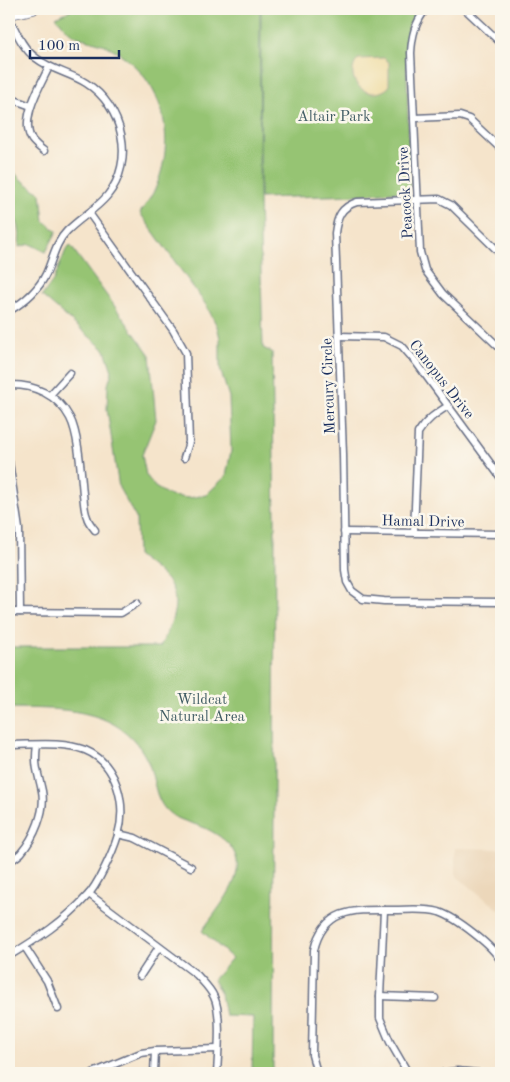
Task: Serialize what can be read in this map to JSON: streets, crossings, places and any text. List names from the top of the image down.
{
  "streets": {
    "street": [
      "Peacock Drive",
      "Canopus Drive",
      "Mercury Circle",
      "Hamal Drive"
    ]
  },
  "crossings": [
    ["Peacock Drive", "Mercury Circle"],
    ["Canopus Drive", "Mercury Circle"],
    ["Mercury Circle", "Hamal Drive"]
  ],
  "parks": ["Altair Park", "Wildcat Natural Area"],
  "scale_bar": "100 m"
}
